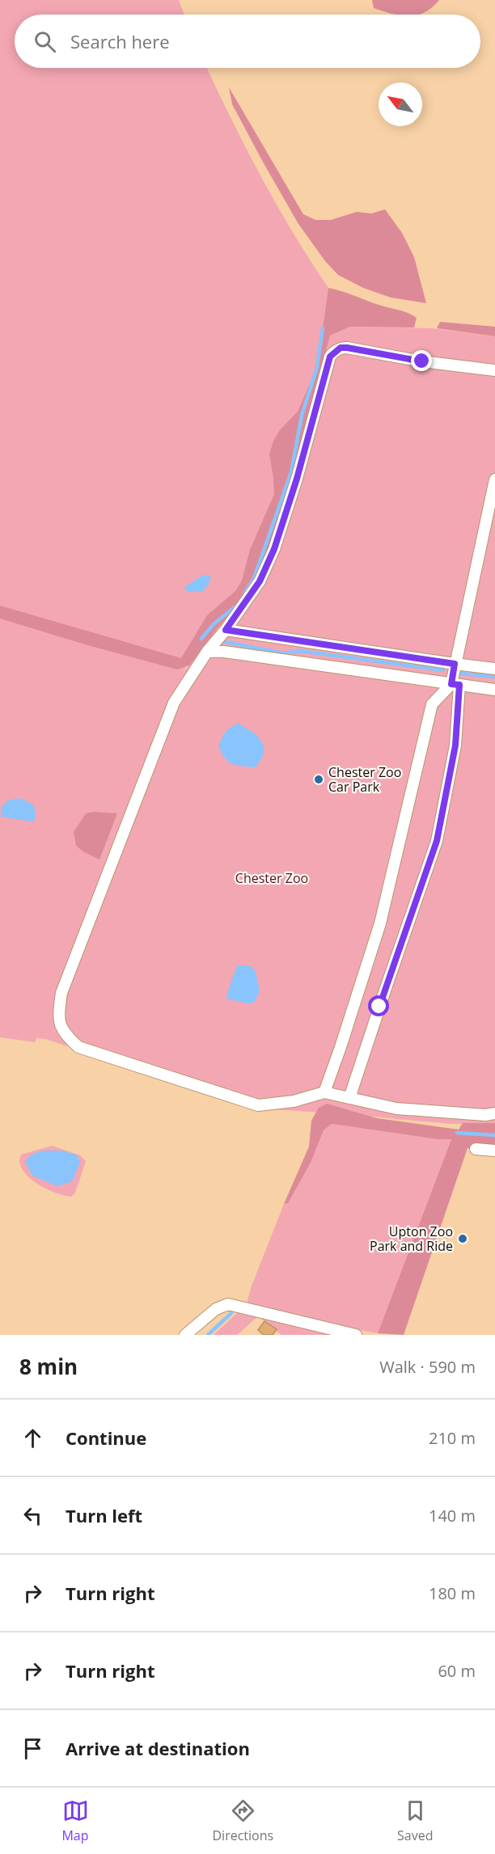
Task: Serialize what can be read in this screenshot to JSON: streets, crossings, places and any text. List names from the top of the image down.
{
  "parks": ["Chester Zoo"],
  "places": ["Chester Zoo Car Park", "Upton Zoo Park and Ride"],
  "north": "top left",
  "page": {
    "search": "Search here",
    "heading": ["8 min", "Walk · 590 m"],
    "list": [
      ["Continue", "210 m"],
      ["Turn left", "140 m"],
      ["Turn right", "180 m"],
      ["Turn right", "60 m"],
      "Arrive at destination"
    ],
    "nav": ["Map", "Directions", "Saved"]
  }
}
